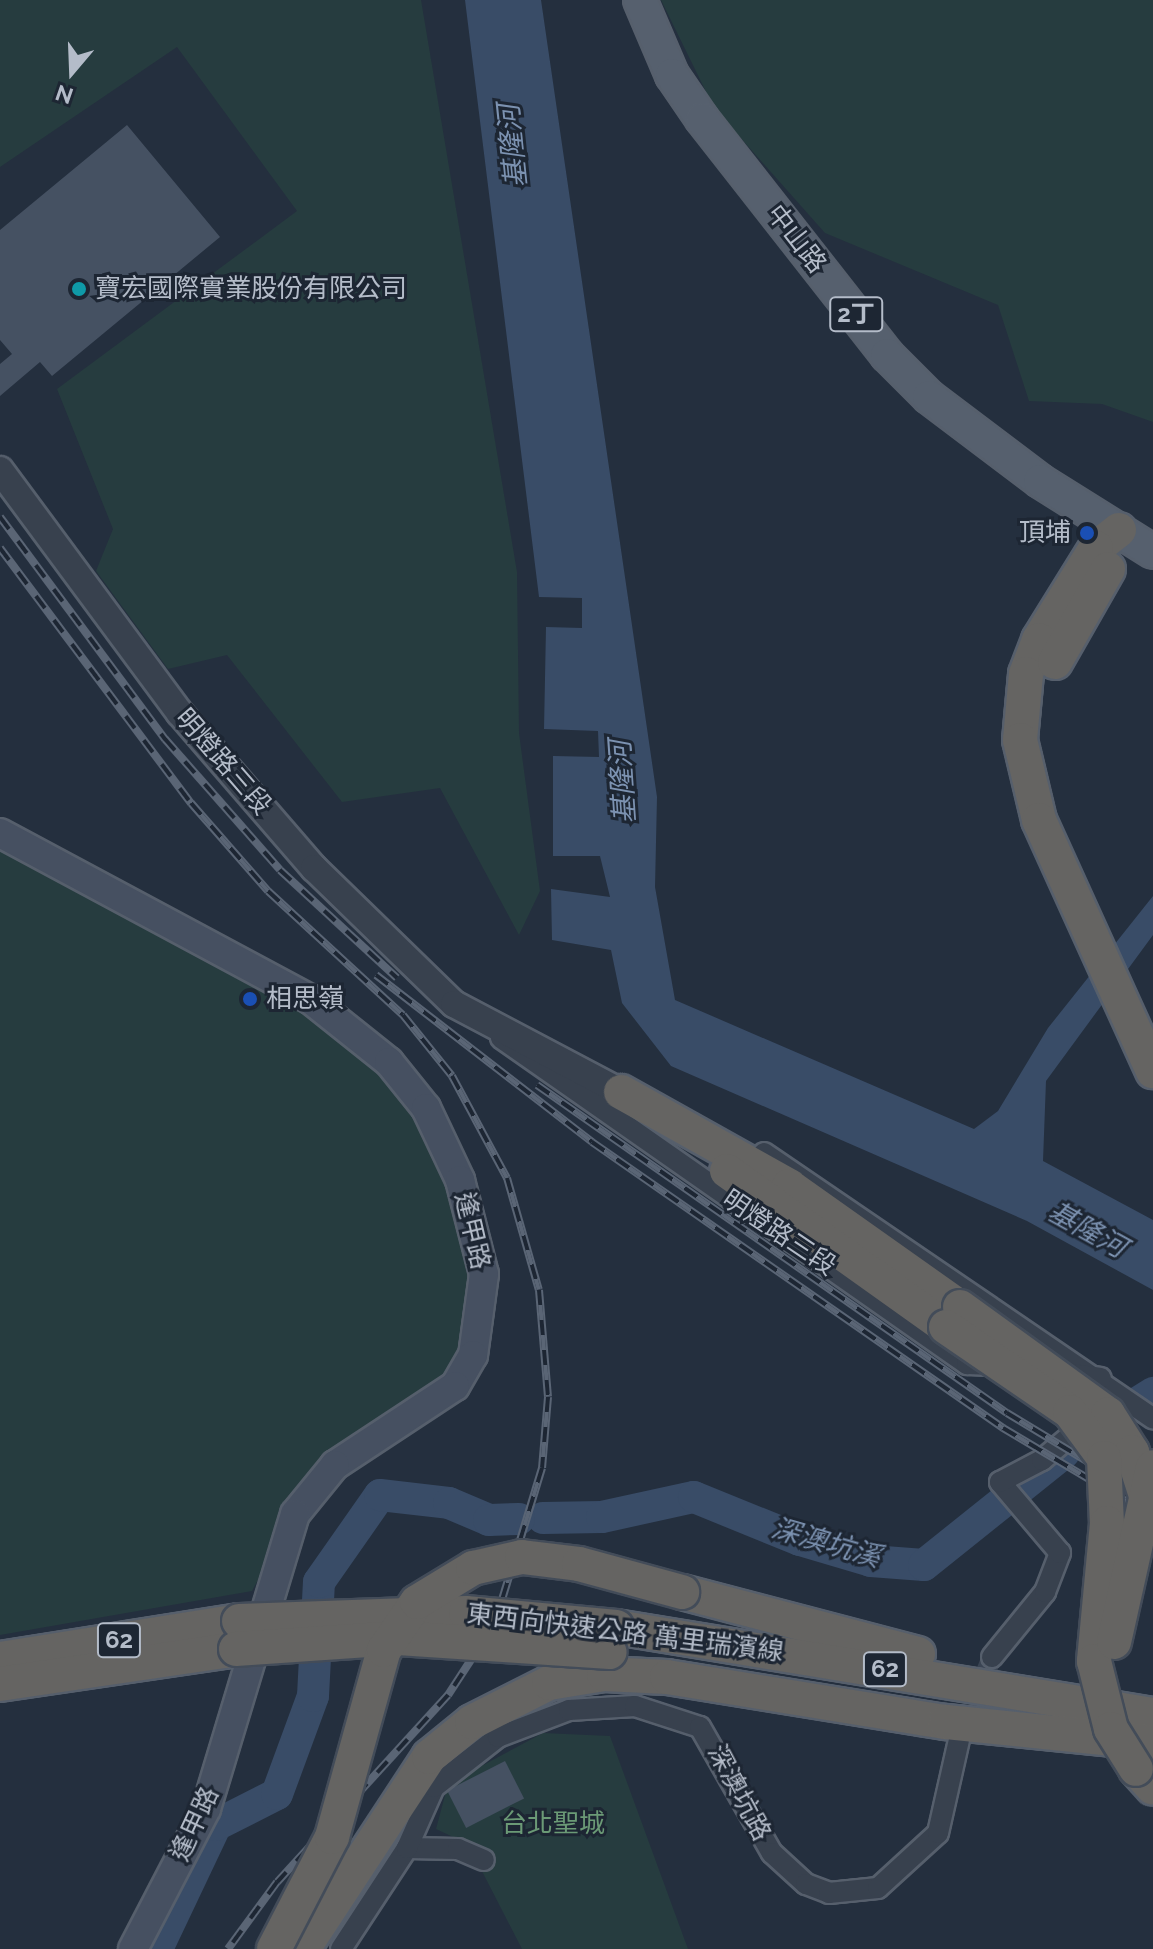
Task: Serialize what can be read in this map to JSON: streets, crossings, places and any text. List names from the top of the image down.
{
  "streets": {
    "highway": ["東西向快速公路 萬里瑞濱線", "62"],
    "main road": ["中山路", "2丁", "逢甲路"],
    "street": ["明燈路三段", "深澳坑路"]
  },
  "water": ["基隆河", "深澳坑溪"],
  "parks": ["台北聖城"],
  "places": ["寶宏國際實業股份有限公司", "頂埔", "相思嶺"],
  "north": "bottom"
}
